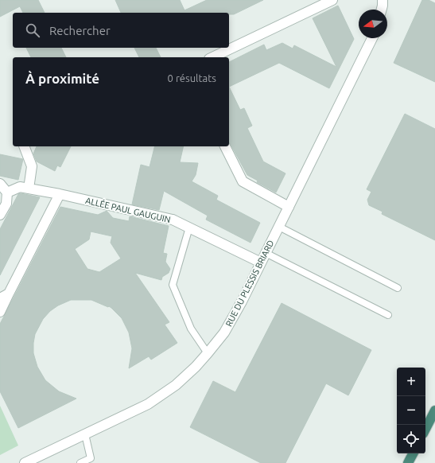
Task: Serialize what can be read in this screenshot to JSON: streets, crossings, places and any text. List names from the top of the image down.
{
  "streets": {
    "street": ["ALLÉE PAUL GAUGUIN", "RUE DU PLESSIS BRIARD"]
  },
  "crossings": [
    ["ALLÉE PAUL GAUGUIN", "RUE DU PLESSIS BRIARD"]
  ],
  "north": "left",
  "page": {
    "search": "Rechercher",
    "heading": ["À proximité", "0 résultats"],
    "map_buttons": ["+", "−"]
  }
}
